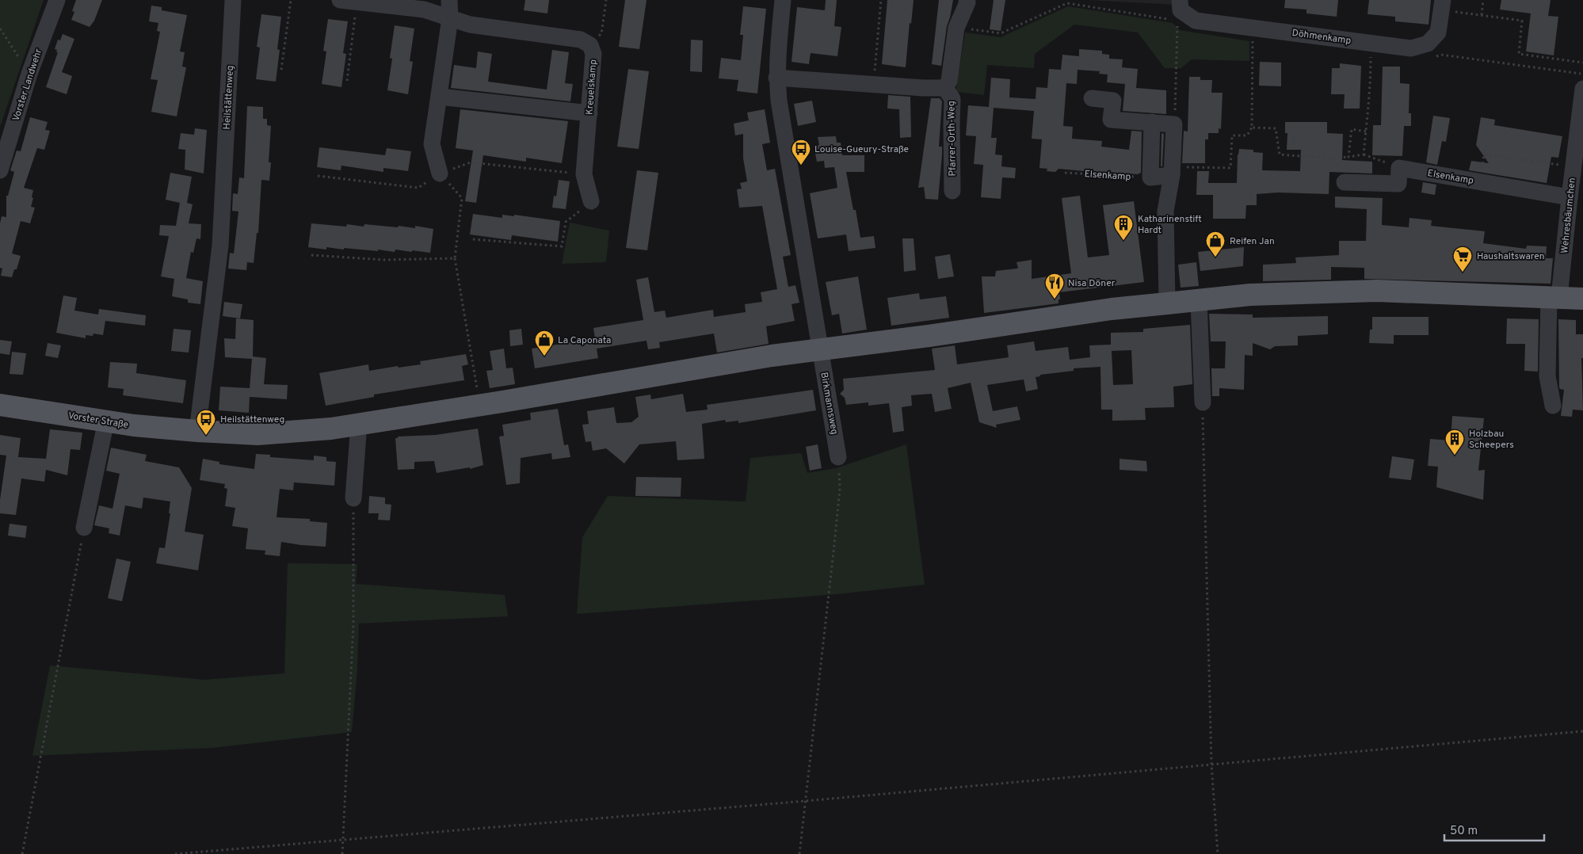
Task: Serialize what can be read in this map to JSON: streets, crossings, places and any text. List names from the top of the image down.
{
  "streets": {
    "main road": ["Vorster Straße"],
    "street": [
      "Döhmenkamp",
      "Vorster Landwehr",
      "Kreuelskamp",
      "Heilstättenweg",
      "Pfarrer-Orth-Weg",
      "Elsenkamp",
      "Wehresbäumchen",
      "Birkmannsweg"
    ]
  },
  "crossings": [
    ["Heilstättenweg", "Vorster Straße"],
    ["Elsenkamp", "Wehresbäumchen"],
    ["Wehresbäumchen", "Vorster Straße"],
    ["Birkmannsweg", "Vorster Straße"]
  ],
  "places": {
    "bus stop": ["Louise-Gueury-Straße", "Heilstättenweg"],
    "building": ["Katharinenstift Hardt", "Holzbau Scheepers"],
    "shop": ["Reifen Jan", "La Caponata"],
    "supermarket": ["Haushaltswaren"],
    "restaurant": ["Nisa Döner"]
  },
  "scale_bar": "50 m"
}
